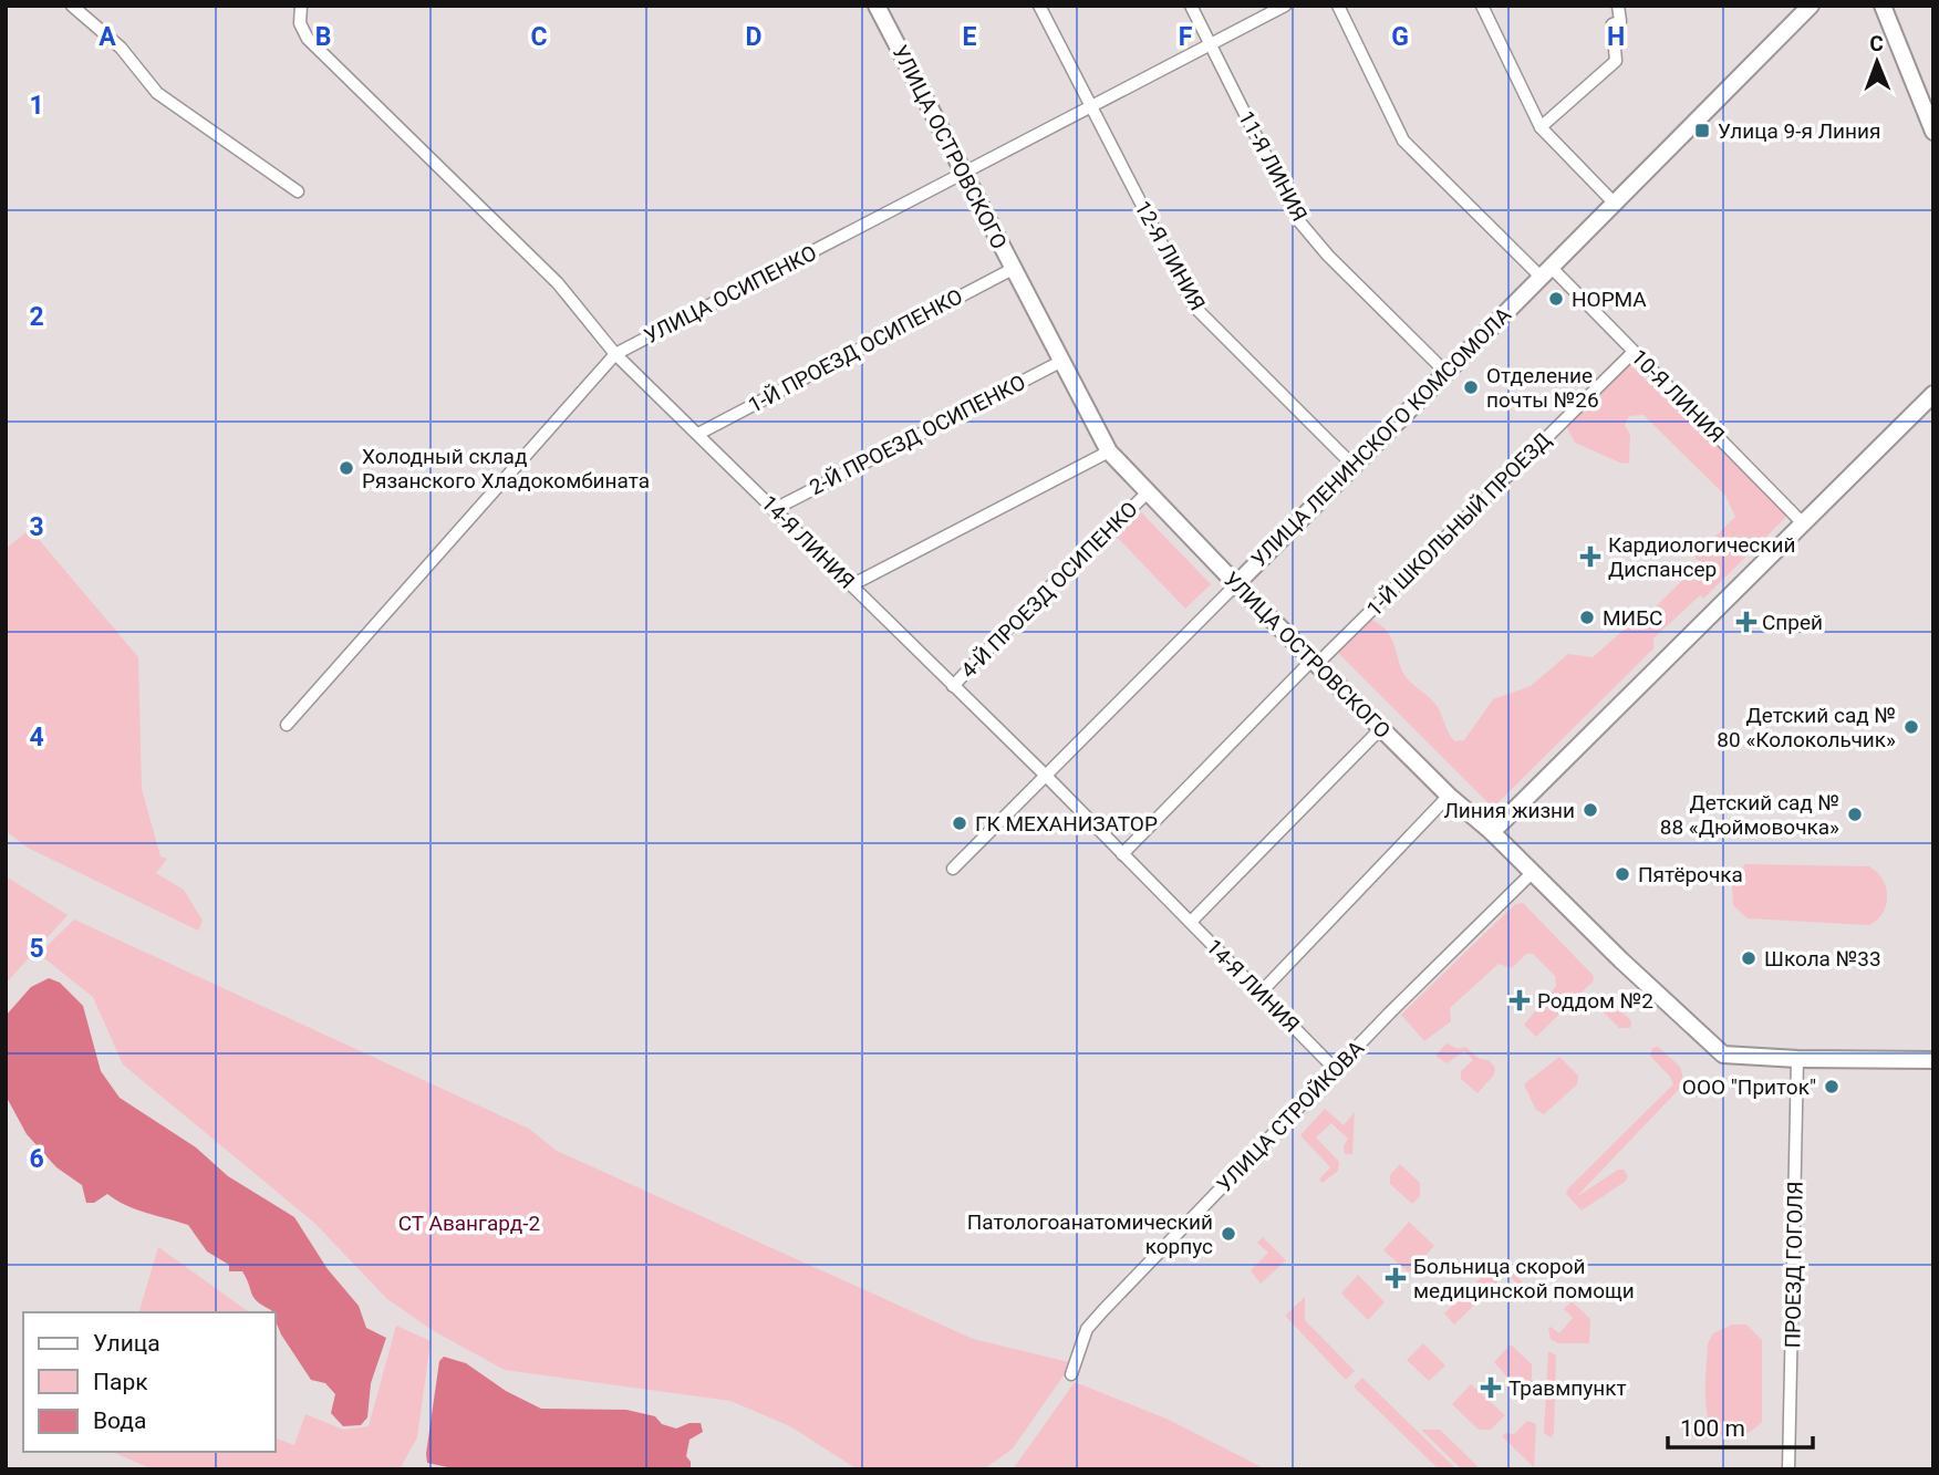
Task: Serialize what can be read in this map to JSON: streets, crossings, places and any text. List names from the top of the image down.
{
  "streets": {
    "street": [
      "УЛИЦА ОСТРОВСКОГО",
      "11-Я ЛИНИЯ",
      "12-Я ЛИНИЯ",
      "УЛИЦА ОСИПЕНКО",
      "1-Й ПРОЕЗД ОСИПЕНКО",
      "10-Я ЛИНИЯ",
      "2-Й ПРОЕЗД ОСИПЕНКО",
      "УЛИЦА ЛЕНИНСКОГО КОМСОМОЛА",
      "1-Й ШКОЛЬНЫЙ ПРОЕЗД",
      "14-Я ЛИНИЯ",
      "4-Й ПРОЕЗД ОСИПЕНКО",
      "УЛИЦА СТРОЙКОВА",
      "ПРОЕЗД ГОГОЛЯ"
    ]
  },
  "crossings": [
    ["УЛИЦА ОСТРОВСКОГО", "УЛИЦА ОСИПЕНКО"],
    ["УЛИЦА ОСТРОВСКОГО", "1-Й ПРОЕЗД ОСИПЕНКО"],
    ["УЛИЦА ОСТРОВСКОГО", "2-Й ПРОЕЗД ОСИПЕНКО"],
    ["УЛИЦА ОСТРОВСКОГО", "УЛИЦА ЛЕНИНСКОГО КОМСОМОЛА"],
    ["УЛИЦА ОСТРОВСКОГО", "1-Й ШКОЛЬНЫЙ ПРОЕЗД"],
    ["УЛИЦА ОСТРОВСКОГО", "4-Й ПРОЕЗД ОСИПЕНКО"],
    ["УЛИЦА ОСТРОВСКОГО", "УЛИЦА СТРОЙКОВА"],
    ["УЛИЦА ОСТРОВСКОГО", "ПРОЕЗД ГОГОЛЯ"],
    ["11-Я ЛИНИЯ", "УЛИЦА ОСИПЕНКО"],
    ["11-Я ЛИНИЯ", "УЛИЦА ЛЕНИНСКОГО КОМСОМОЛА"],
    ["12-Я ЛИНИЯ", "УЛИЦА ОСИПЕНКО"],
    ["12-Я ЛИНИЯ", "УЛИЦА ЛЕНИНСКОГО КОМСОМОЛА"],
    ["УЛИЦА ОСИПЕНКО", "14-Я ЛИНИЯ"],
    ["1-Й ПРОЕЗД ОСИПЕНКО", "14-Я ЛИНИЯ"],
    ["10-Я ЛИНИЯ", "УЛИЦА ЛЕНИНСКОГО КОМСОМОЛА"],
    ["10-Я ЛИНИЯ", "1-Й ШКОЛЬНЫЙ ПРОЕЗД"],
    ["2-Й ПРОЕЗД ОСИПЕНКО", "14-Я ЛИНИЯ"],
    ["УЛИЦА ЛЕНИНСКОГО КОМСОМОЛА", "14-Я ЛИНИЯ"],
    ["1-Й ШКОЛЬНЫЙ ПРОЕЗД", "14-Я ЛИНИЯ"],
    ["14-Я ЛИНИЯ", "4-Й ПРОЕЗД ОСИПЕНКО"],
    ["14-Я ЛИНИЯ", "УЛИЦА СТРОЙКОВА"]
  ],
  "parks": ["СТ Авангард-2"],
  "places": {
    "transit": ["Улица 9-я Линия"],
    "other": [
      "НОРМА",
      "Отделение почты №26",
      "Холодный склад Рязанского Хладокомбината",
      "МИБС",
      "Детский сад № 80 «Колокольчик»",
      "Линия жизни",
      "Детский сад № 88 «Дюймовочка»",
      "ГК МЕХАНИЗАТОР",
      "Пятёрочка",
      "Школа №33",
      "ООО \"Приток\"",
      "Патологоанатомический корпус"
    ],
    "health": [
      "Кардиологический Диспансер",
      "Спрей",
      "Роддом №2",
      "Больница скорой медицинской помощи",
      "Травмпункт"
    ]
  },
  "legend": ["Улица", "Парк", "Вода"],
  "scale_bar": "100 m",
  "north": "top",
  "grid": {
    "columns": [
      "A",
      "B",
      "C",
      "D",
      "E",
      "F",
      "G",
      "H"
    ],
    "rows": [
      "1",
      "2",
      "3",
      "4",
      "5",
      "6"
    ]
  }
}
